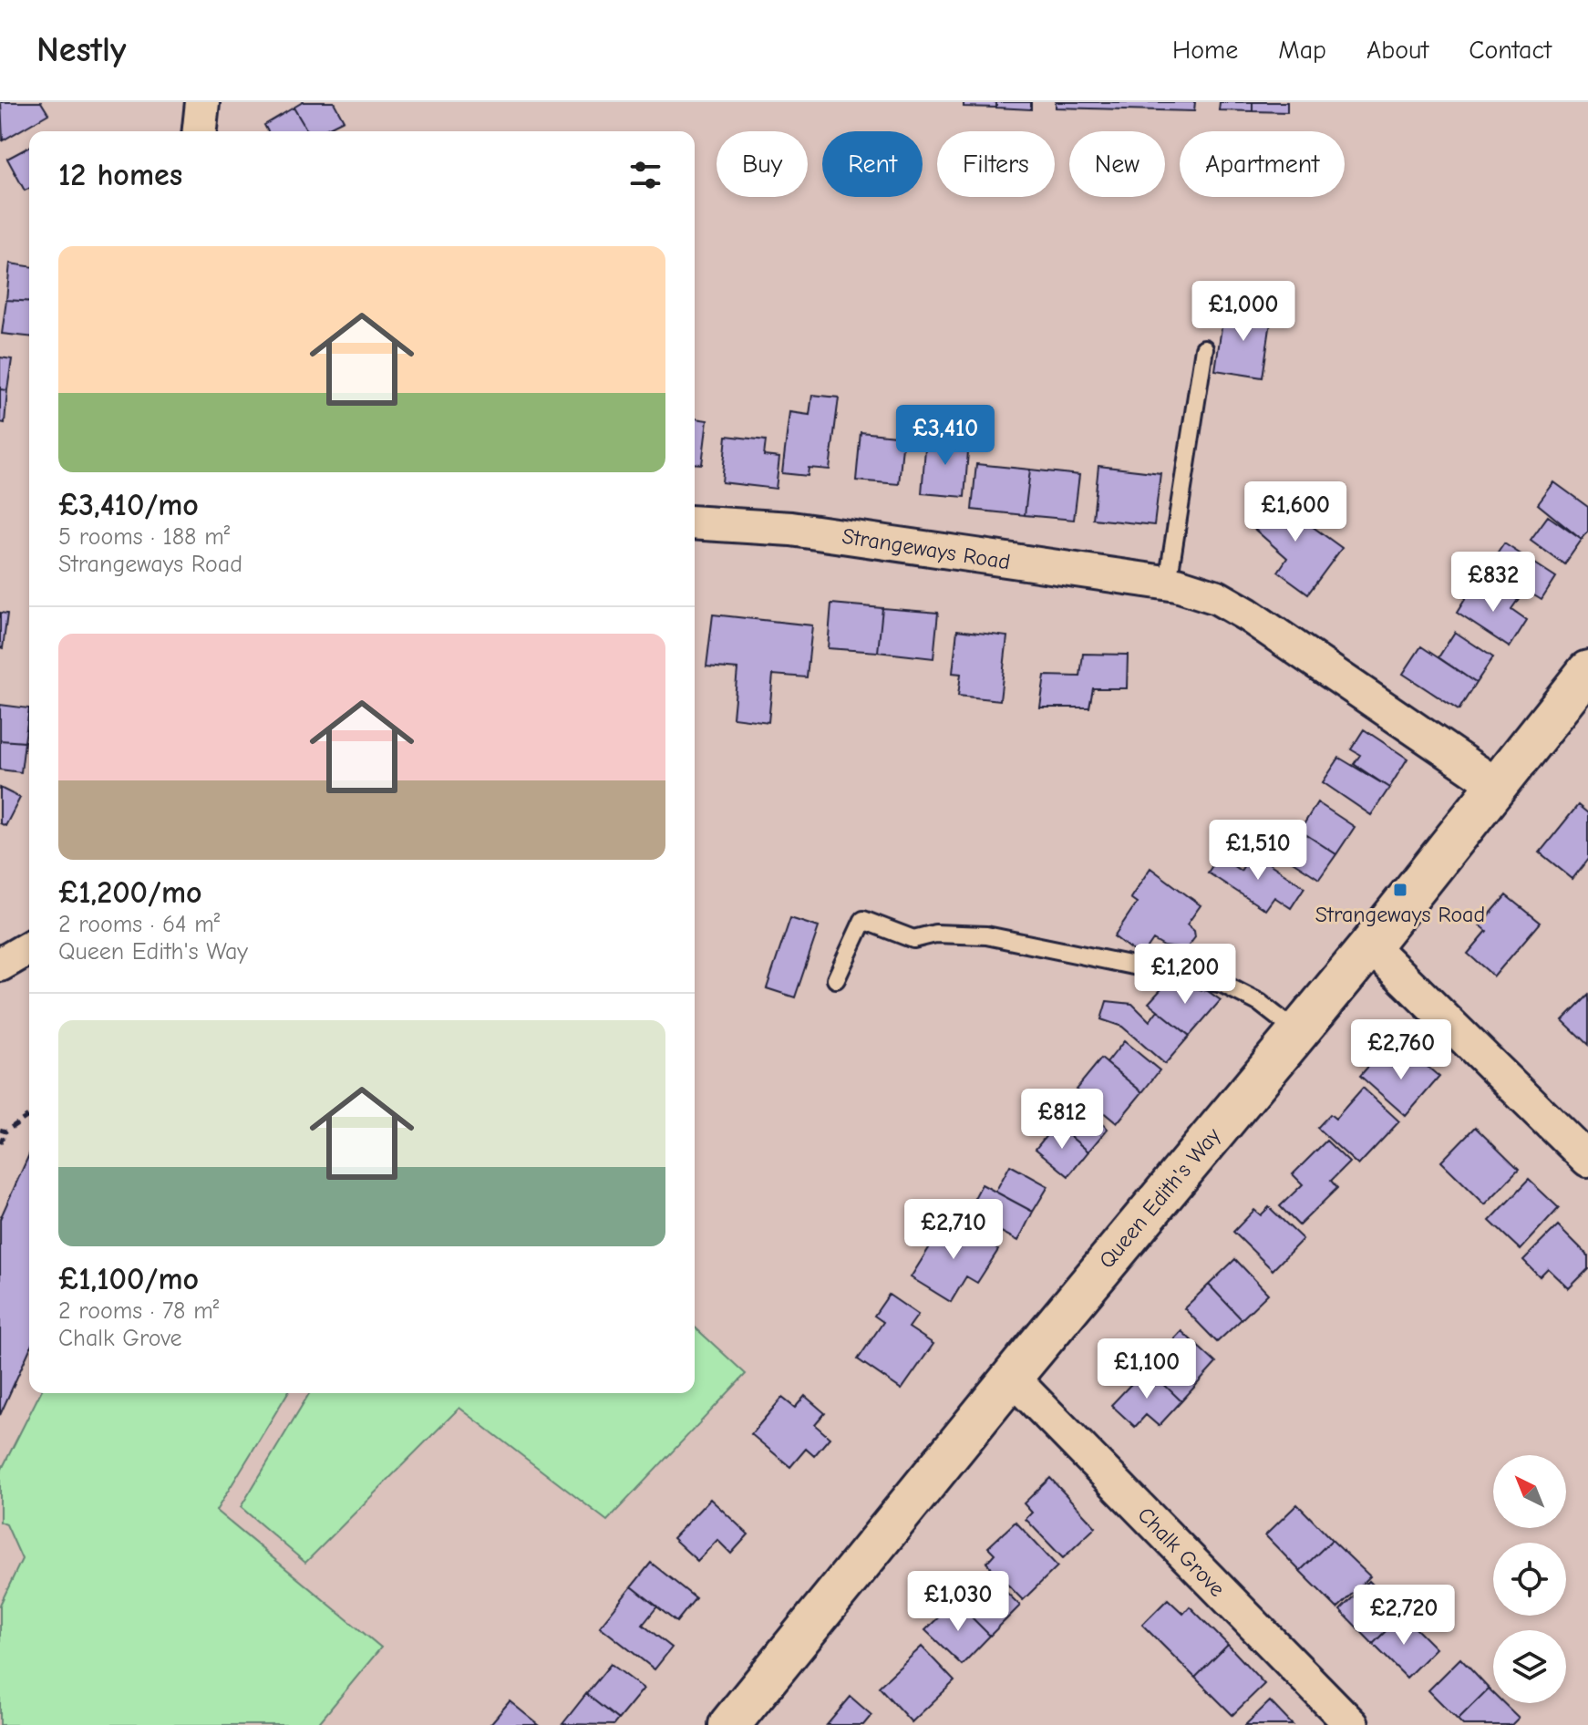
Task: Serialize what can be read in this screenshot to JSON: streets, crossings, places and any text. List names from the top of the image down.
{
  "streets": {
    "street": ["Strangeways Road", "Queen Edith's Way", "Chalk Grove"]
  },
  "crossings": [
    ["Strangeways Road", "Queen Edith's Way"],
    ["Queen Edith's Way", "Chalk Grove"]
  ],
  "places": {
    "transit": ["Strangeways Road"]
  },
  "north": "top left",
  "page": {
    "header": "Nestly",
    "nav": [
      "Home",
      "Map",
      "About",
      "Contact"
    ],
    "chip": [
      "Buy",
      "Rent",
      "Filters",
      "New",
      "Apartment"
    ],
    "heading": "12 homes",
    "list": [
      {
        "name": "£3,410/mo",
        "note": "5 rooms · 188 m² · Strangeways Road"
      },
      {
        "name": "£1,200/mo",
        "note": "2 rooms · 64 m² · Queen Edith's Way"
      },
      {
        "name": "£1,100/mo",
        "note": "2 rooms · 78 m² · Chalk Grove"
      }
    ],
    "price": [
      "£1,000",
      "£3,410",
      "£1,600",
      "£832",
      "£1,510",
      "£1,200",
      "£2,760",
      "£812",
      "£2,710",
      "£1,100",
      "£1,030",
      "£2,720"
    ]
  }
}
